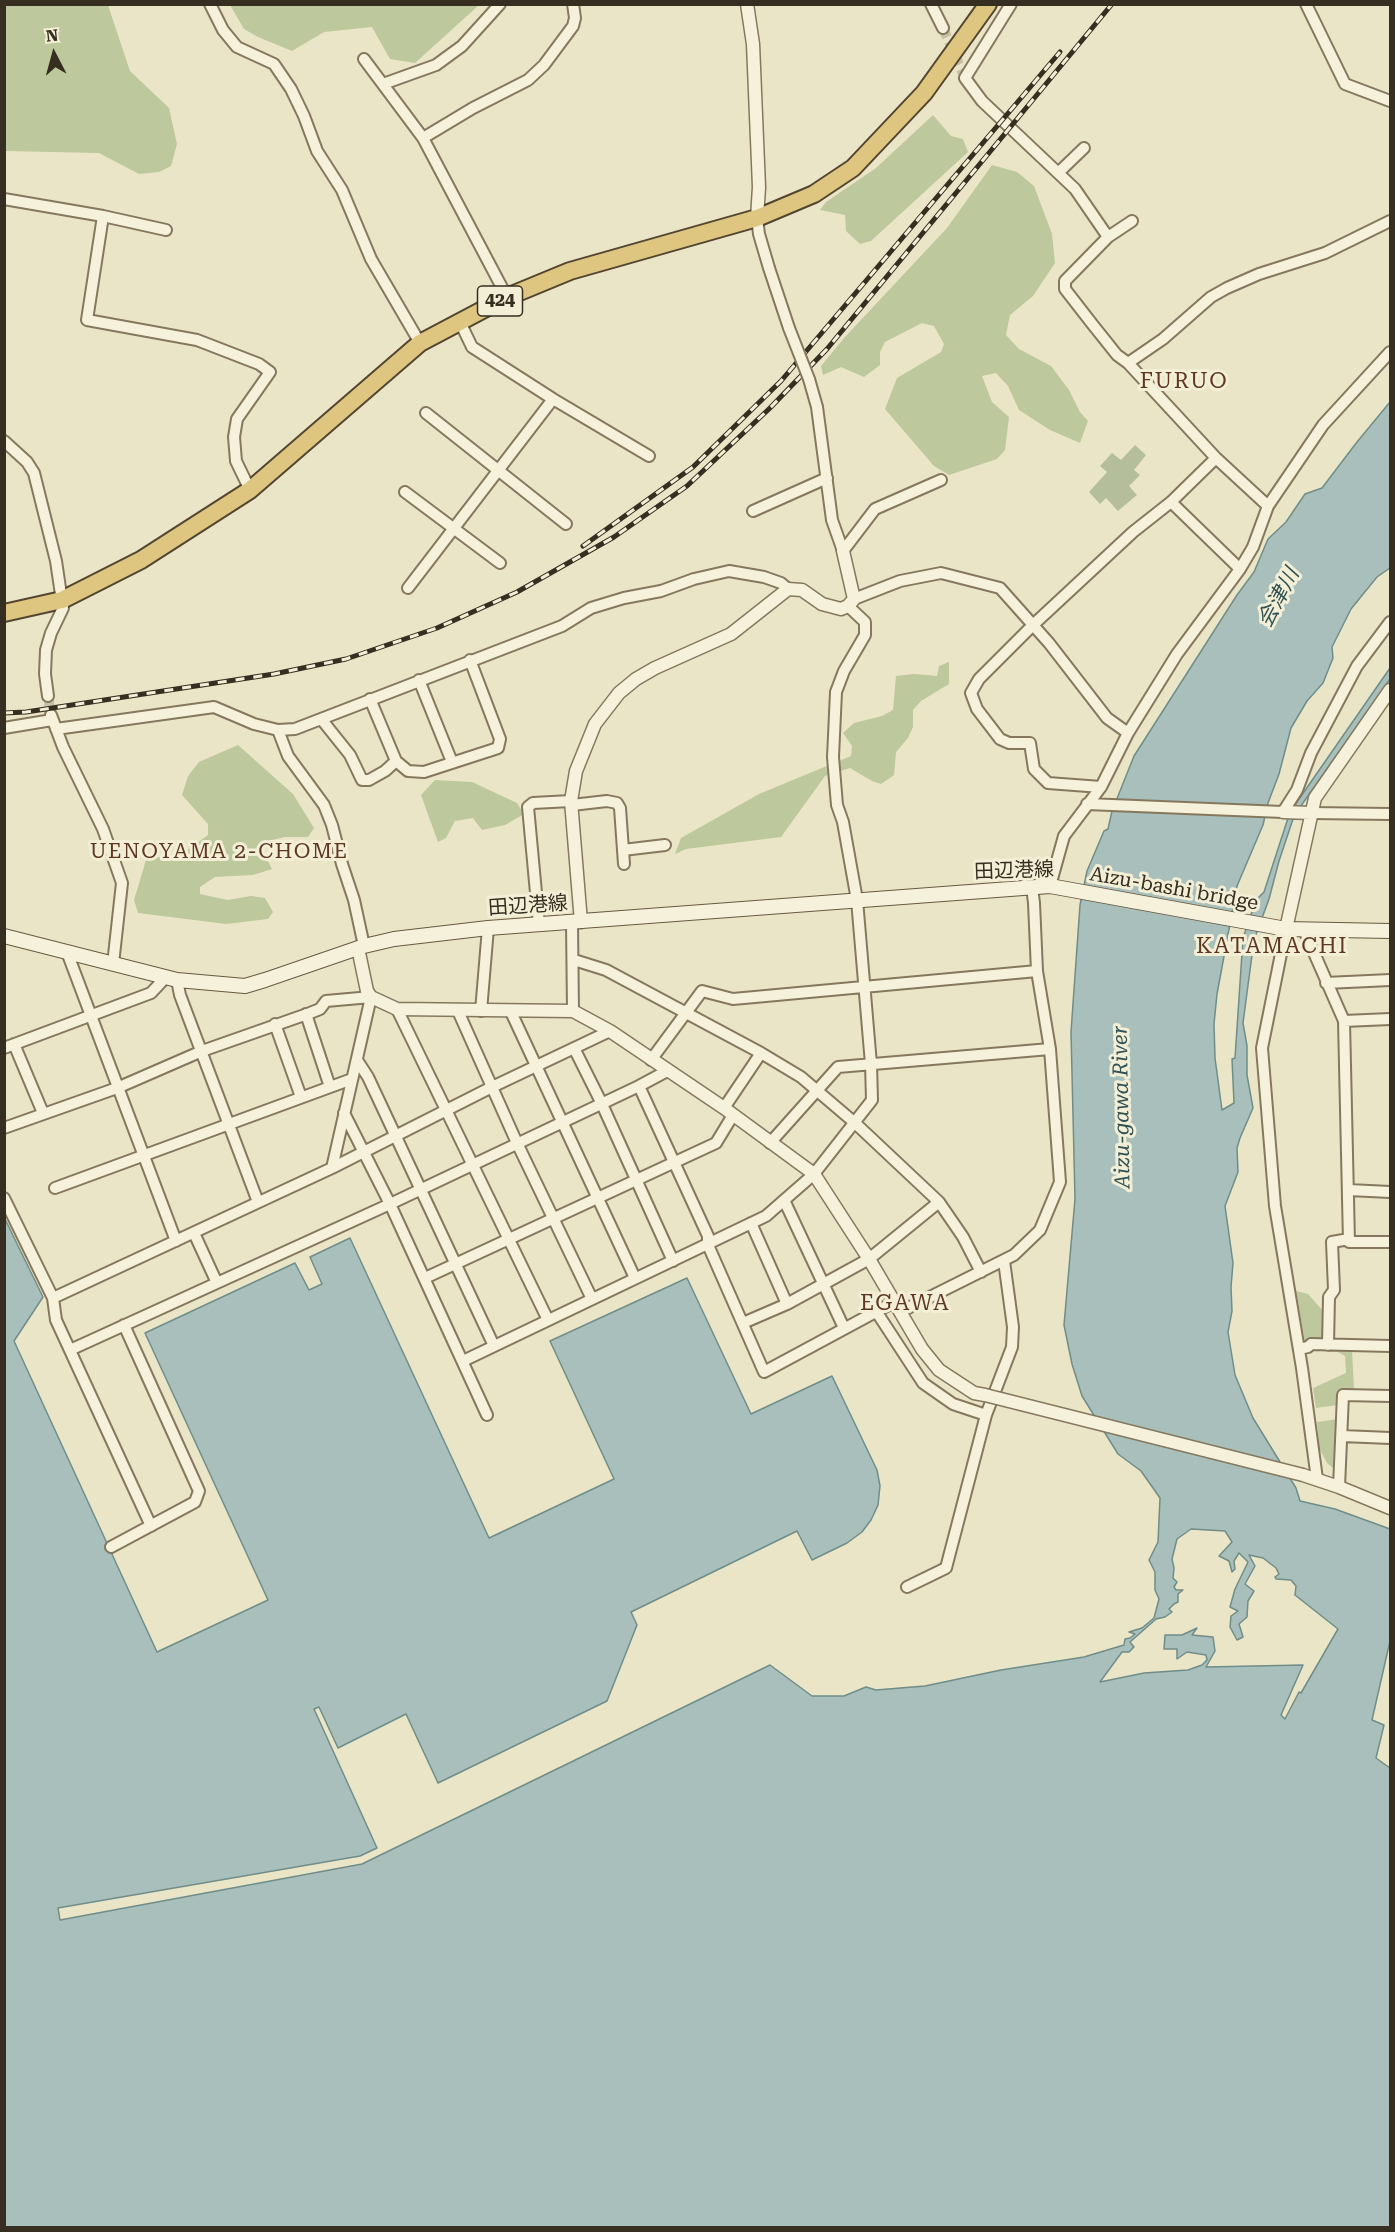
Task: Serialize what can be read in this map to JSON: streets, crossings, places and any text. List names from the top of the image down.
{
  "streets": {
    "highway": ["424"],
    "main road": ["田辺港線", "Aizu-bashi bridge"]
  },
  "crossings": [
    ["田辺港線", "Aizu-bashi bridge"]
  ],
  "districts": [
    "FURUO",
    "UENOYAMA 2-CHOME",
    "KATAMACHI",
    "EGAWA"
  ],
  "water": ["会津川", "Aizu-gawa River"],
  "north": "top"
}
